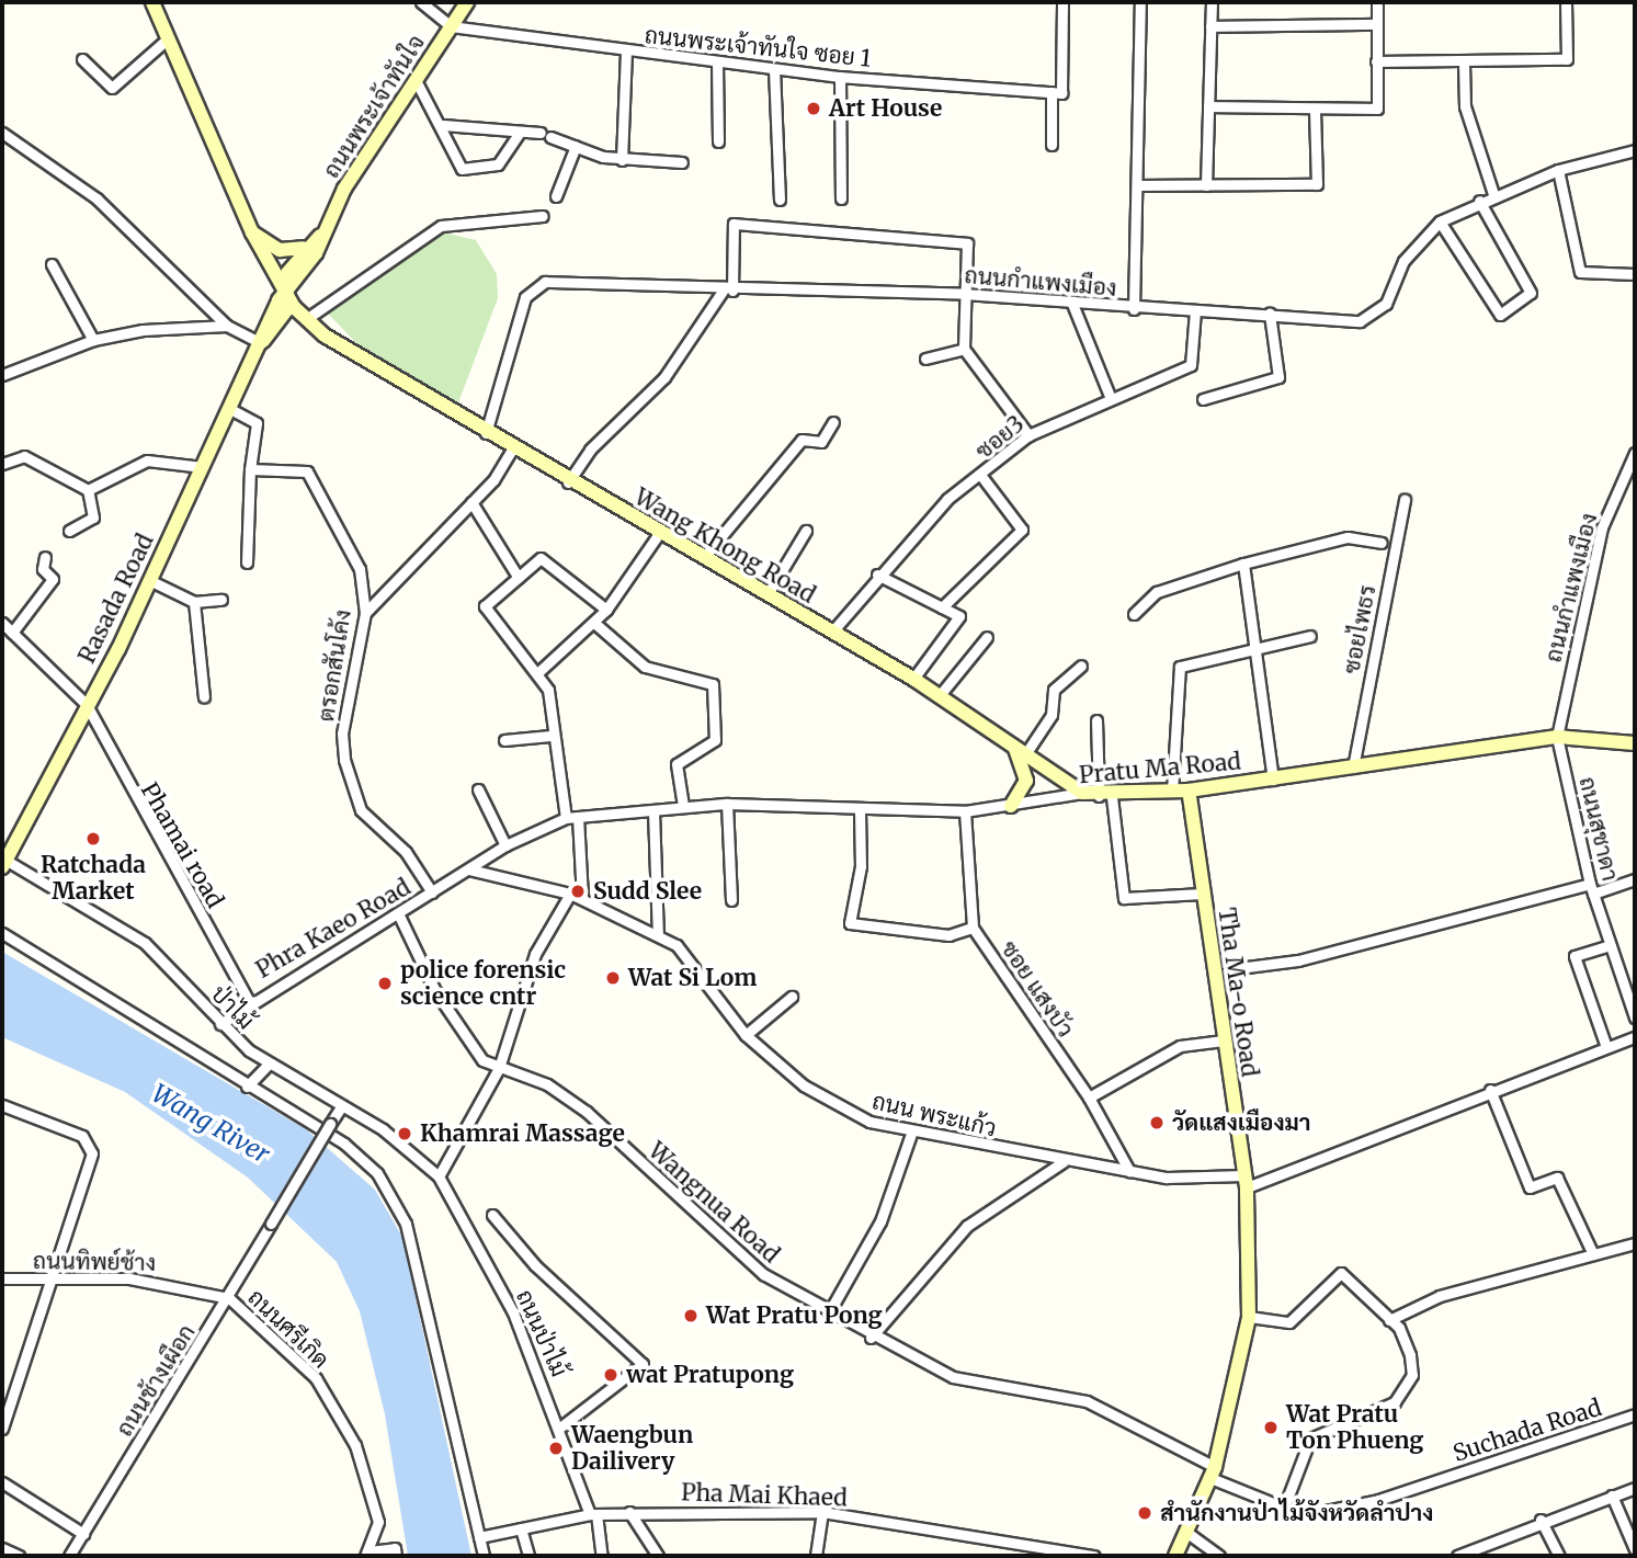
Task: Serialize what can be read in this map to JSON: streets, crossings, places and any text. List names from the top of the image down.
{
  "streets": {
    "main road": [
      "ถนนพระเจ้าทันใจ",
      "Wang Khong Road",
      "Rasada Road",
      "Pratu Ma Road",
      "Tha Ma-o Road"
    ],
    "street": [
      "ถนนพระเจ้าทันใจ ซอย 1",
      "ถนนกำแพงเมือง",
      "ซอย3",
      "ซอยไพธร",
      "ตรอกสันโค้ง",
      "ถนนสุชาดา",
      "Phamai road",
      "Phra Kaeo Road",
      "ซอย แสงบัว",
      "ป่าไม้",
      "ถนน พระแก้ว",
      "Wangnua Road",
      "ถนนทิพย์ช้าง",
      "ถนนศรีเกิด",
      "ถนนป่าไม้",
      "ถนนช้างเผือก",
      "Suchada Road",
      "Pha Mai Khaed"
    ]
  },
  "crossings": [
    ["ถนนพระเจ้าทันใจ ซอย 1", "ถนนพระเจ้าทันใจ"],
    ["ถนนพระเจ้าทันใจ", "Wang Khong Road"],
    ["ถนนพระเจ้าทันใจ", "Rasada Road"],
    ["ถนนกำแพงเมือง", "ซอย3"],
    ["ถนนกำแพงเมือง", "Wang Khong Road"],
    ["ถนนกำแพงเมือง", "Pratu Ma Road"],
    ["ถนนกำแพงเมือง", "ถนนสุชาดา"],
    ["ซอย3", "Wang Khong Road"],
    ["Wang Khong Road", "Rasada Road"],
    ["Wang Khong Road", "Pratu Ma Road"],
    ["Rasada Road", "Phamai road"],
    ["Rasada Road", "ป่าไม้"],
    ["ซอยไพธร", "Pratu Ma Road"],
    ["ตรอกสันโค้ง", "Phra Kaeo Road"],
    ["Pratu Ma Road", "ถนนสุชาดา"],
    ["Pratu Ma Road", "Phra Kaeo Road"],
    ["Pratu Ma Road", "ซอย แสงบัว"],
    ["Pratu Ma Road", "Tha Ma-o Road"],
    ["Pratu Ma Road", "ถนน พระแก้ว"],
    ["Phamai road", "Phra Kaeo Road"],
    ["Phra Kaeo Road", "ป่าไม้"],
    ["Phra Kaeo Road", "ถนน พระแก้ว"],
    ["Phra Kaeo Road", "Wangnua Road"],
    ["ซอย แสงบัว", "ถนน พระแก้ว"],
    ["Tha Ma-o Road", "ถนน พระแก้ว"],
    ["Tha Ma-o Road", "Wangnua Road"],
    ["Tha Ma-o Road", "Suchada Road"],
    ["ป่าไม้", "ถนนป่าไม้"],
    ["ป่าไม้", "ถนนช้างเผือก"],
    ["Wangnua Road", "Suchada Road"],
    ["ถนนทิพย์ช้าง", "ถนนศรีเกิด"],
    ["ถนนทิพย์ช้าง", "ถนนช้างเผือก"],
    ["ถนนศรีเกิด", "ถนนช้างเผือก"],
    ["ถนนป่าไม้", "Pha Mai Khaed"]
  ],
  "water": ["Wang River"],
  "places": [
    "Art House",
    "Ratchada Market",
    "Sudd Slee",
    "Wat Si Lom",
    "police forensic science cntr",
    "วัดแสงเมืองมา",
    "Khamrai Massage",
    "Wat Pratu Pong",
    "wat Pratupong",
    "Wat Pratu Ton Phueng",
    "Waengbun Dailivery",
    "สำนักงานป่าไม้จังหวัดลำปาง"
  ]
}
